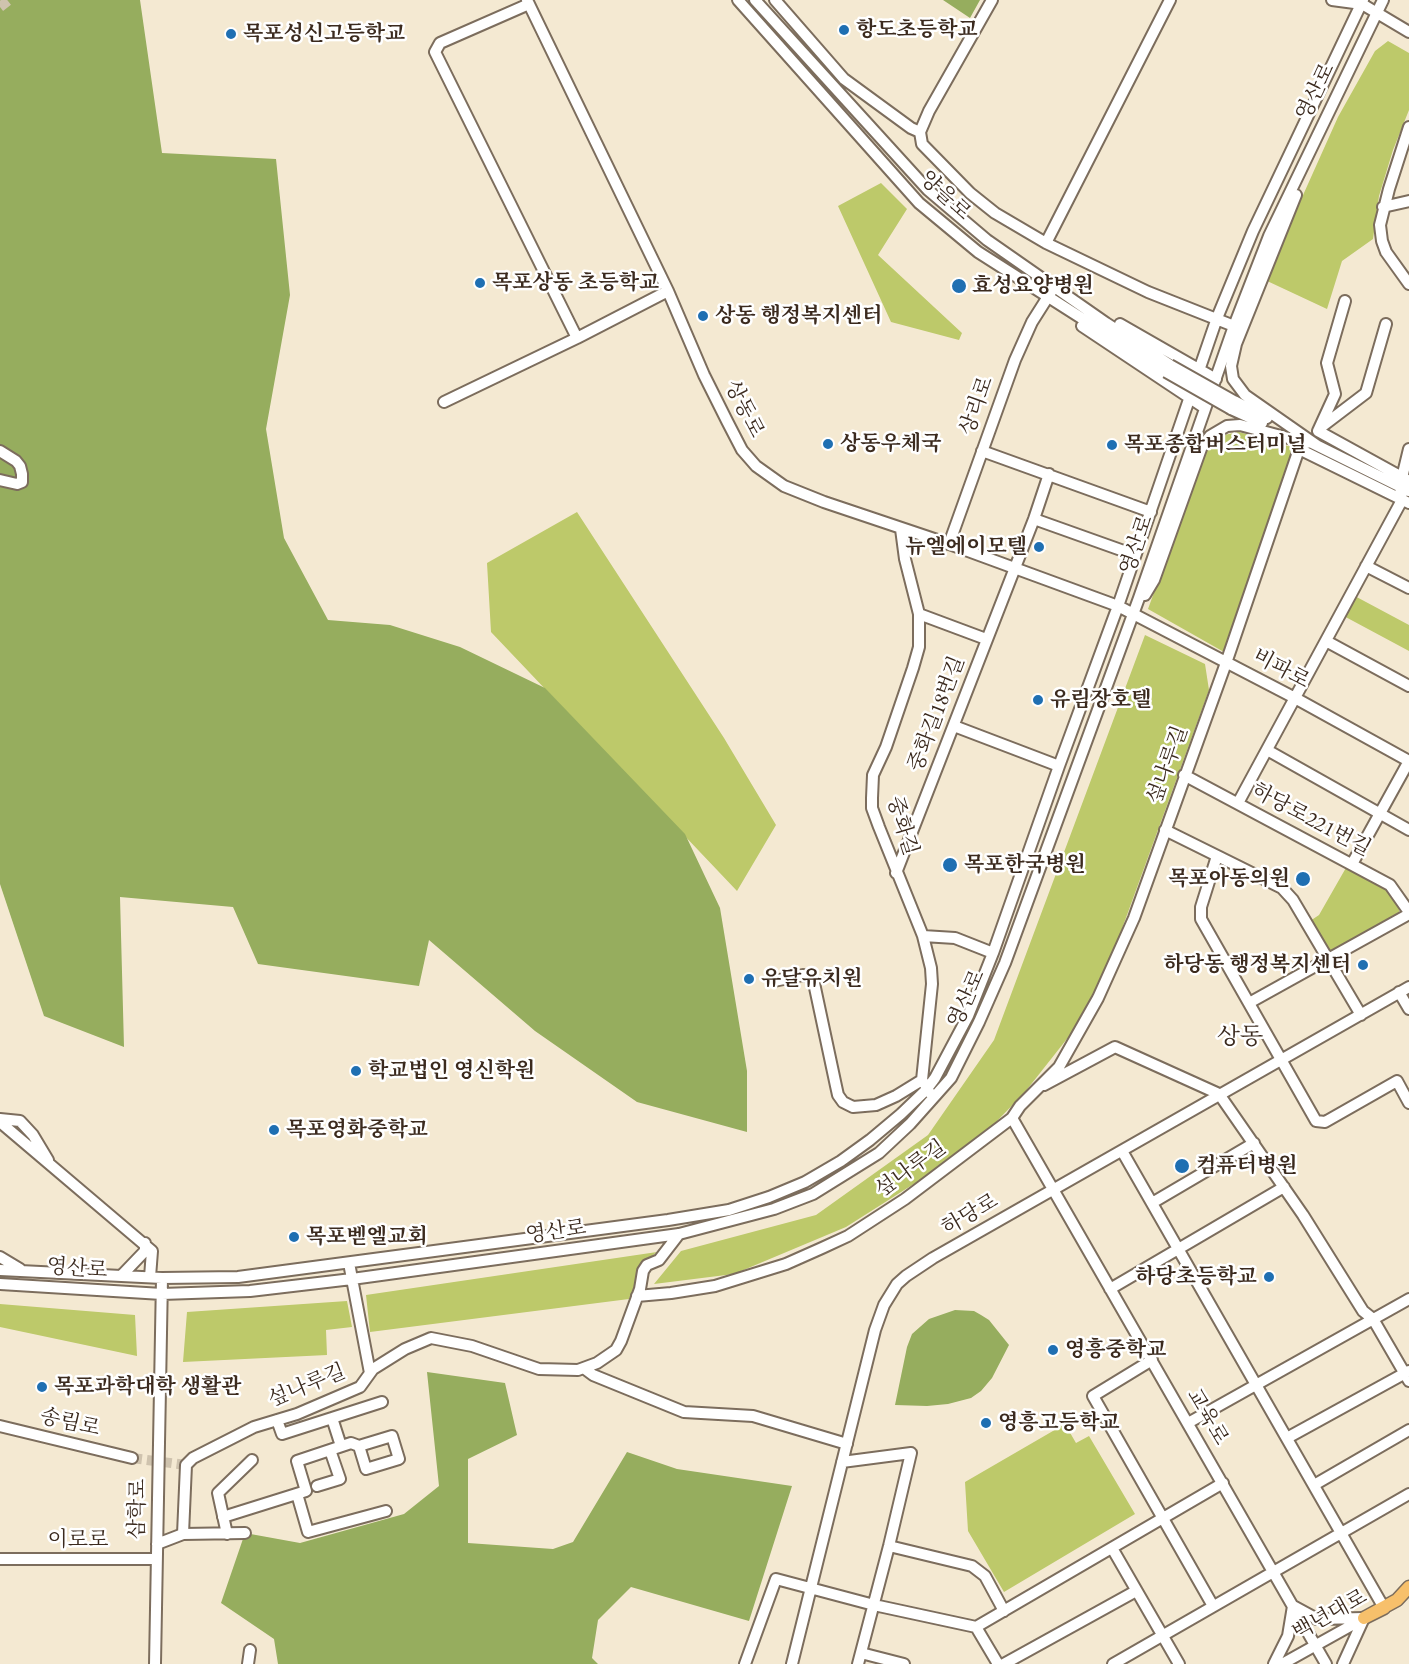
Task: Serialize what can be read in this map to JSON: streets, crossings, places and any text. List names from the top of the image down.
{
  "streets": {
    "main road": ["백년대로"],
    "street": [
      "영산로",
      "양을로",
      "상리로",
      "상동로",
      "비파로",
      "중화길18번길",
      "섶나루길",
      "하당로221번길",
      "중화길",
      "하당로",
      "교육로",
      "송림로",
      "삼학로",
      "이로로"
    ]
  },
  "crossings": [
    ["영산로", "상동로"],
    ["영산로", "비파로"],
    ["영산로", "중화길"],
    ["영산로", "삼학로"],
    ["양을로", "상리로"],
    ["상리로", "상동로"],
    ["상동로", "비파로"],
    ["상동로", "중화길18번길"],
    ["상동로", "중화길"],
    ["비파로", "섶나루길"],
    ["중화길18번길", "중화길"],
    ["섶나루길", "하당로221번길"],
    ["섶나루길", "교육로"],
    ["하당로", "교육로"],
    ["교육로", "백년대로"],
    ["삼학로", "이로로"]
  ],
  "districts": ["상동"],
  "places": [
    "항도초등학교",
    "목포성신고등학교",
    "목포상동 초등학교",
    "효성요양병원",
    "상동 행정복지센터",
    "상동우체국",
    "목포종합버스터미널",
    "뉴엘에이모텔",
    "유림장호텔",
    "목포한국병원",
    "목포아동의원",
    "하당동 행정복지센터",
    "유달유치원",
    "학교법인 영신학원",
    "목포영화중학교",
    "컴퓨터병원",
    "목포벧엘교회",
    "하당초등학교",
    "영흥중학교",
    "목포과학대학 생활관",
    "영흥고등학교"
  ]
}
